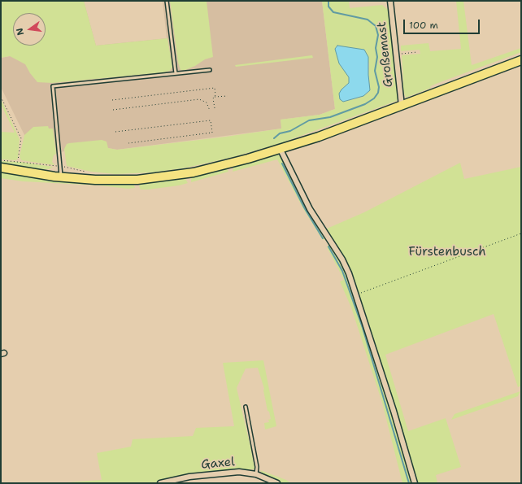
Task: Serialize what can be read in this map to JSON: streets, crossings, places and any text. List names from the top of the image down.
{
  "streets": {
    "street": ["Großemast", "Gaxel"]
  },
  "parks": ["Fürstenbusch"],
  "scale_bar": "100 m",
  "north": "left"
}
